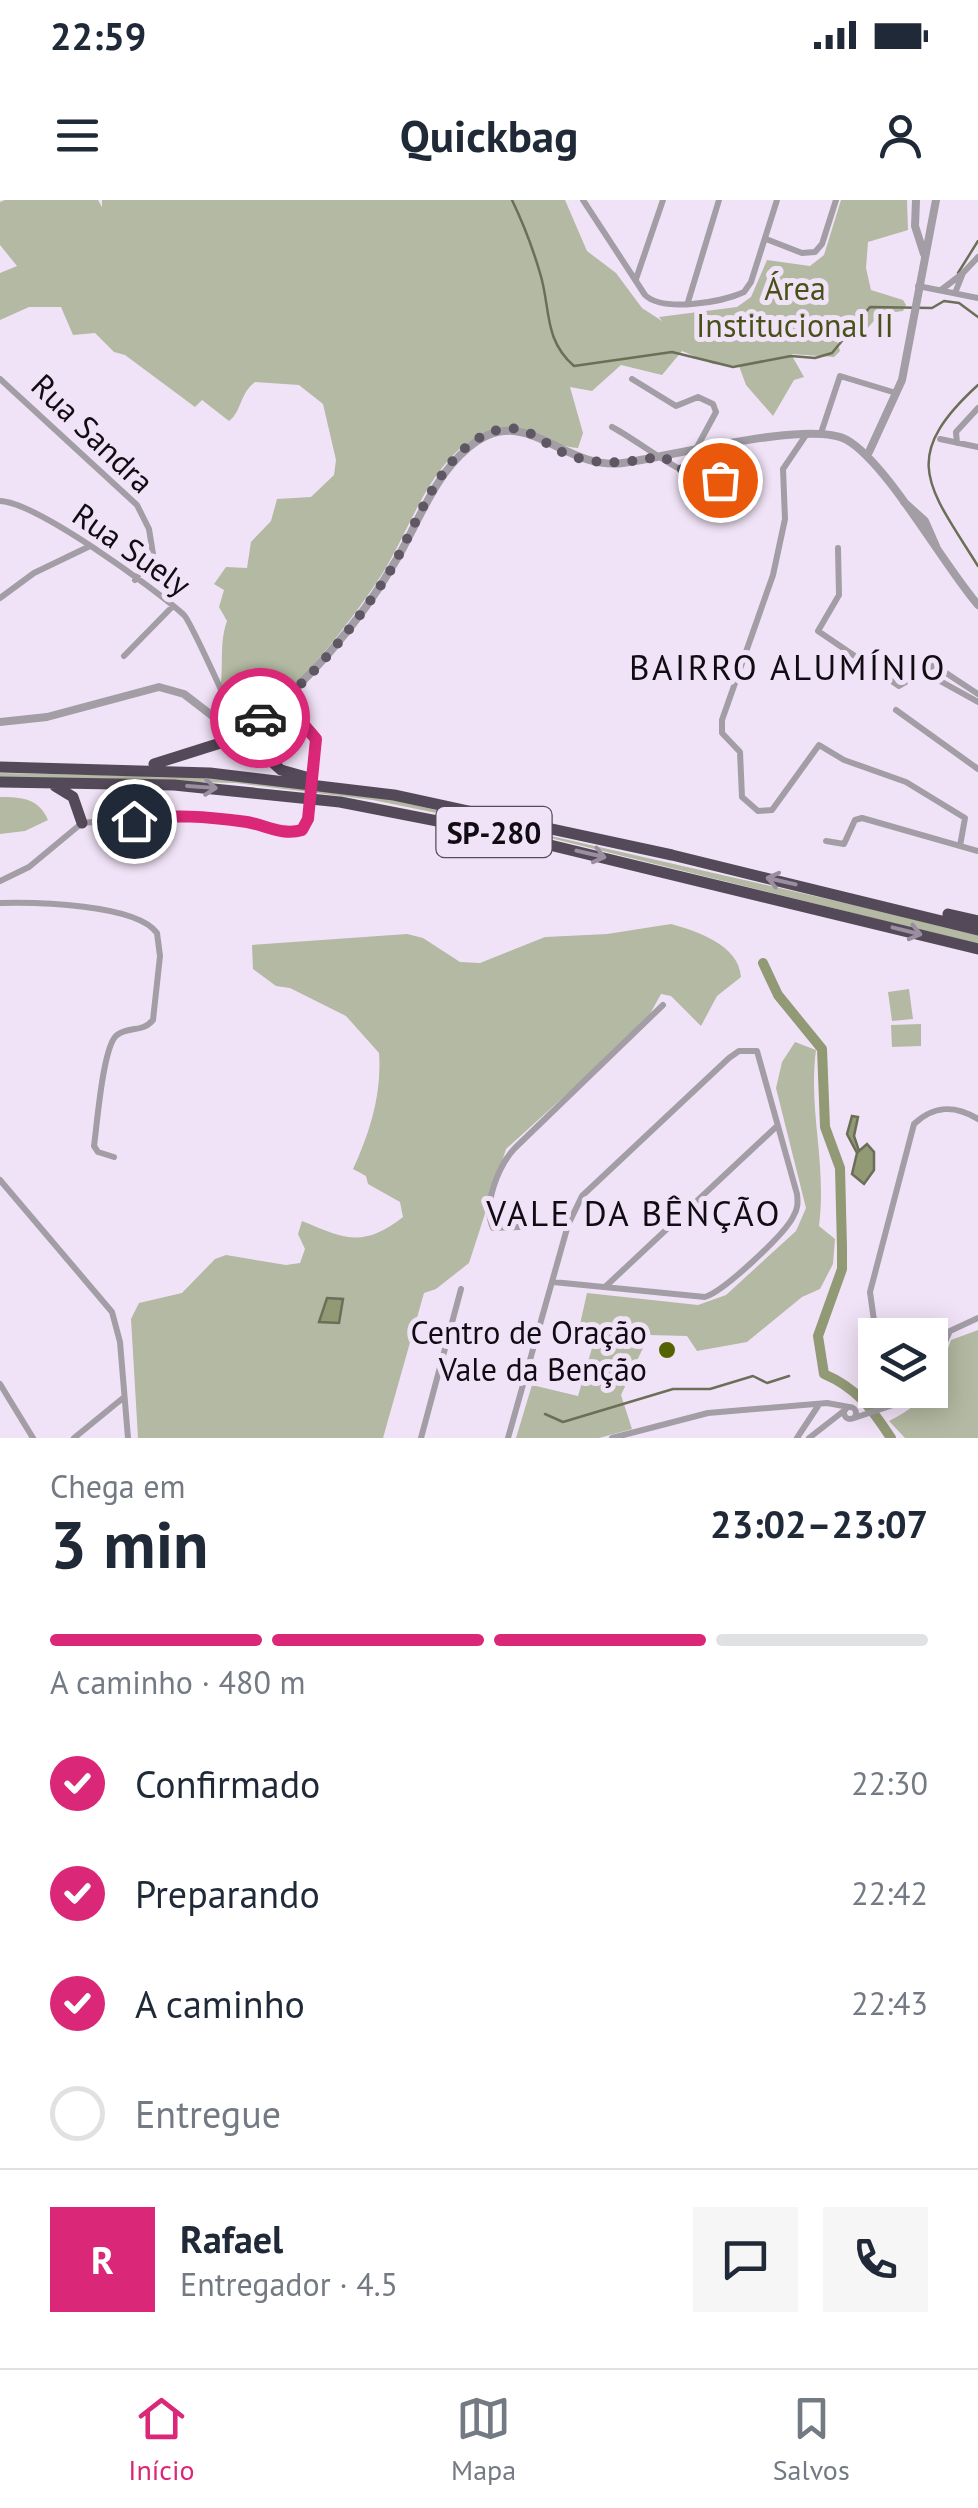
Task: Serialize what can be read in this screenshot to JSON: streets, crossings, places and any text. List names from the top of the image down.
{
  "streets": {
    "highway": ["SP-280"],
    "street": ["Rua Sandra", "Rua Suely"]
  },
  "crossings": [
    ["Rua Sandra", "Rua Suely"]
  ],
  "districts": ["BAIRRO ALUMÍNIO", "VALE DA BÊNÇÃO"],
  "parks": ["Área Institucional II"],
  "places": ["Centro de Oração Vale da Benção"],
  "page": {
    "status": "22:59",
    "header": "Quickbag",
    "heading": ["3 min", "Chega em", "23:02–23:07"],
    "panel": ["Rafael", "Entregador · 4.5"],
    "bar": "A caminho · 480 m",
    "list": [
      ["Confirmado", "22:30"],
      ["Preparando", "22:42"],
      ["A caminho", "22:43"],
      "Entregue"
    ],
    "round": "R",
    "tabs": ["Início", "Mapa", "Salvos"]
  }
}
